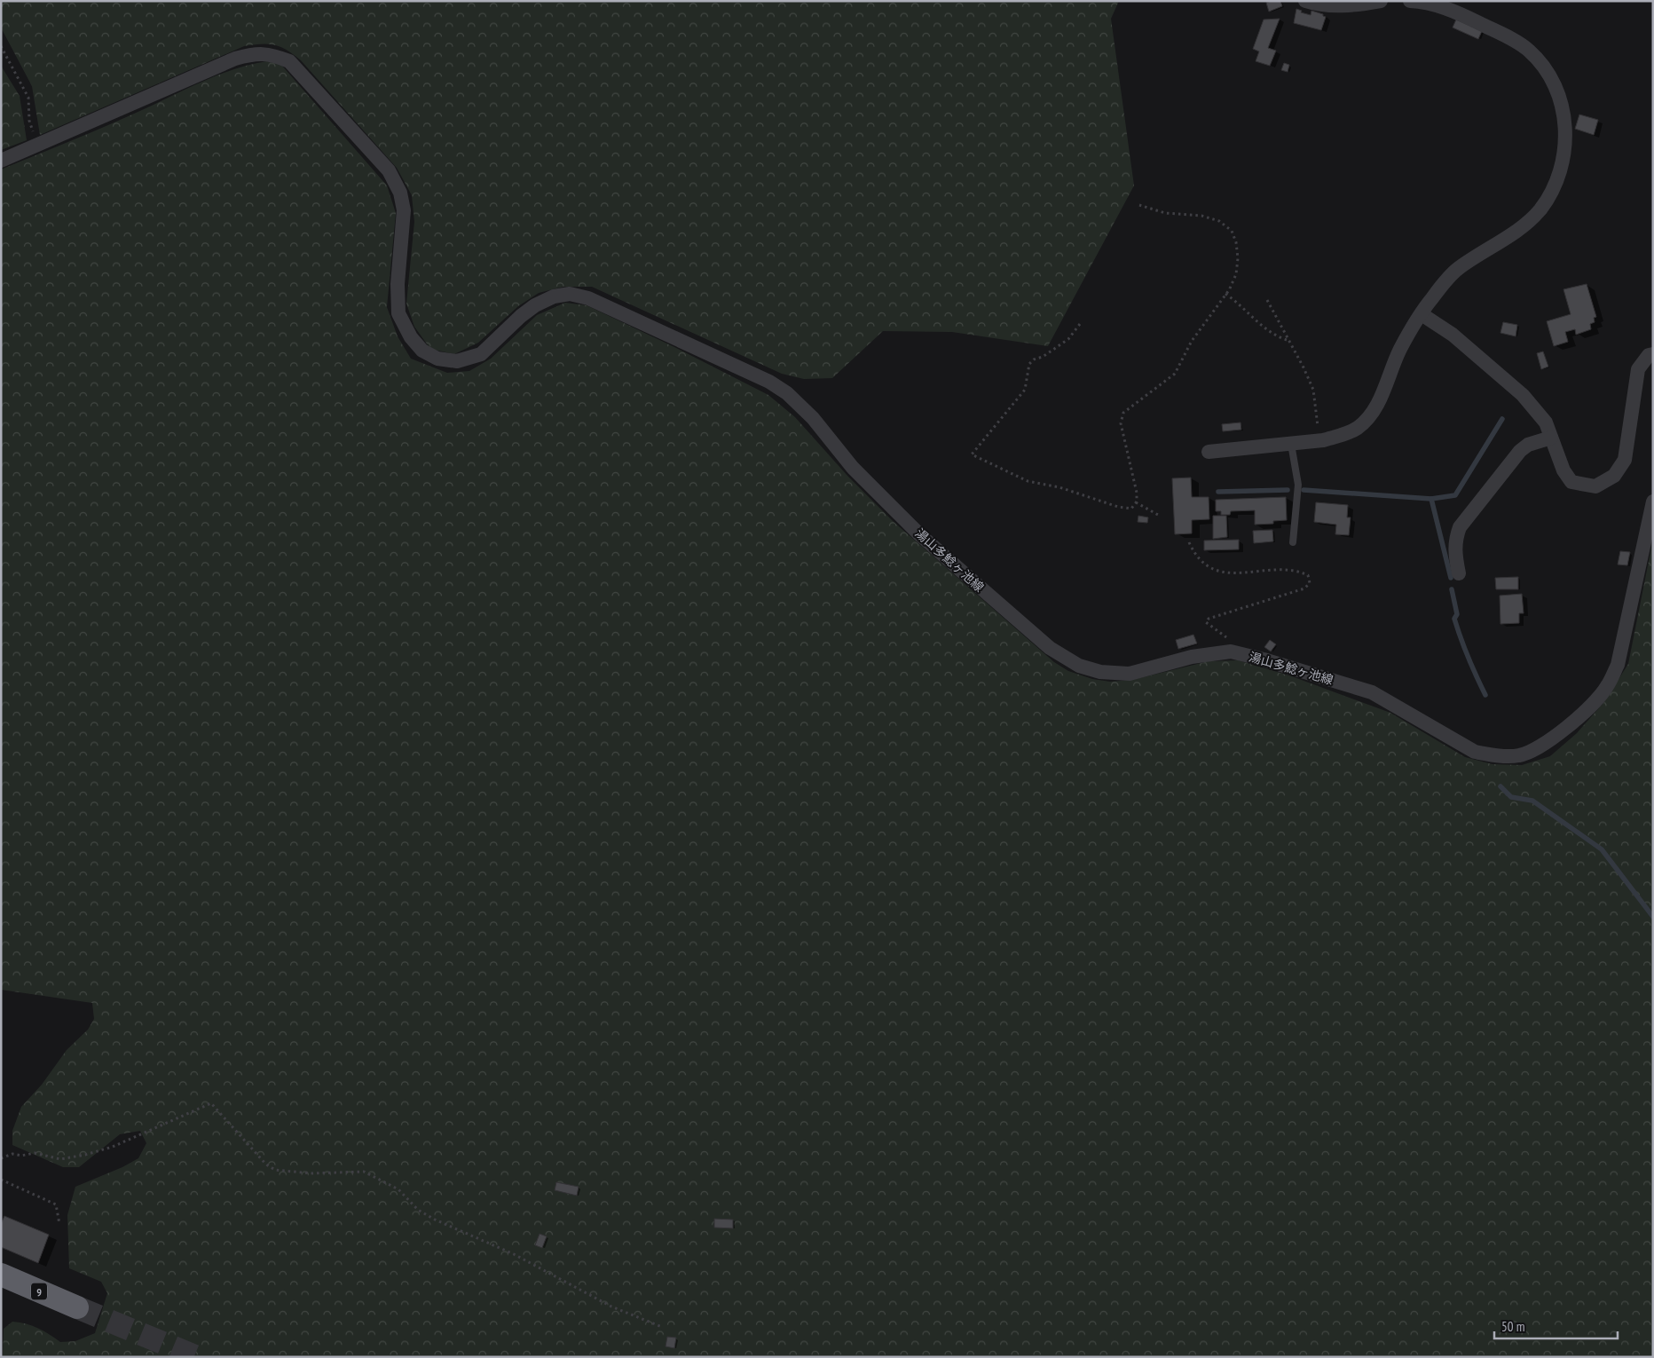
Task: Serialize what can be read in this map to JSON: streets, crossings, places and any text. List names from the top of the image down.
{
  "streets": {
    "highway": ["9"],
    "street": ["湯山多鯰ヶ池線"]
  },
  "scale_bar": "50 m"
}
